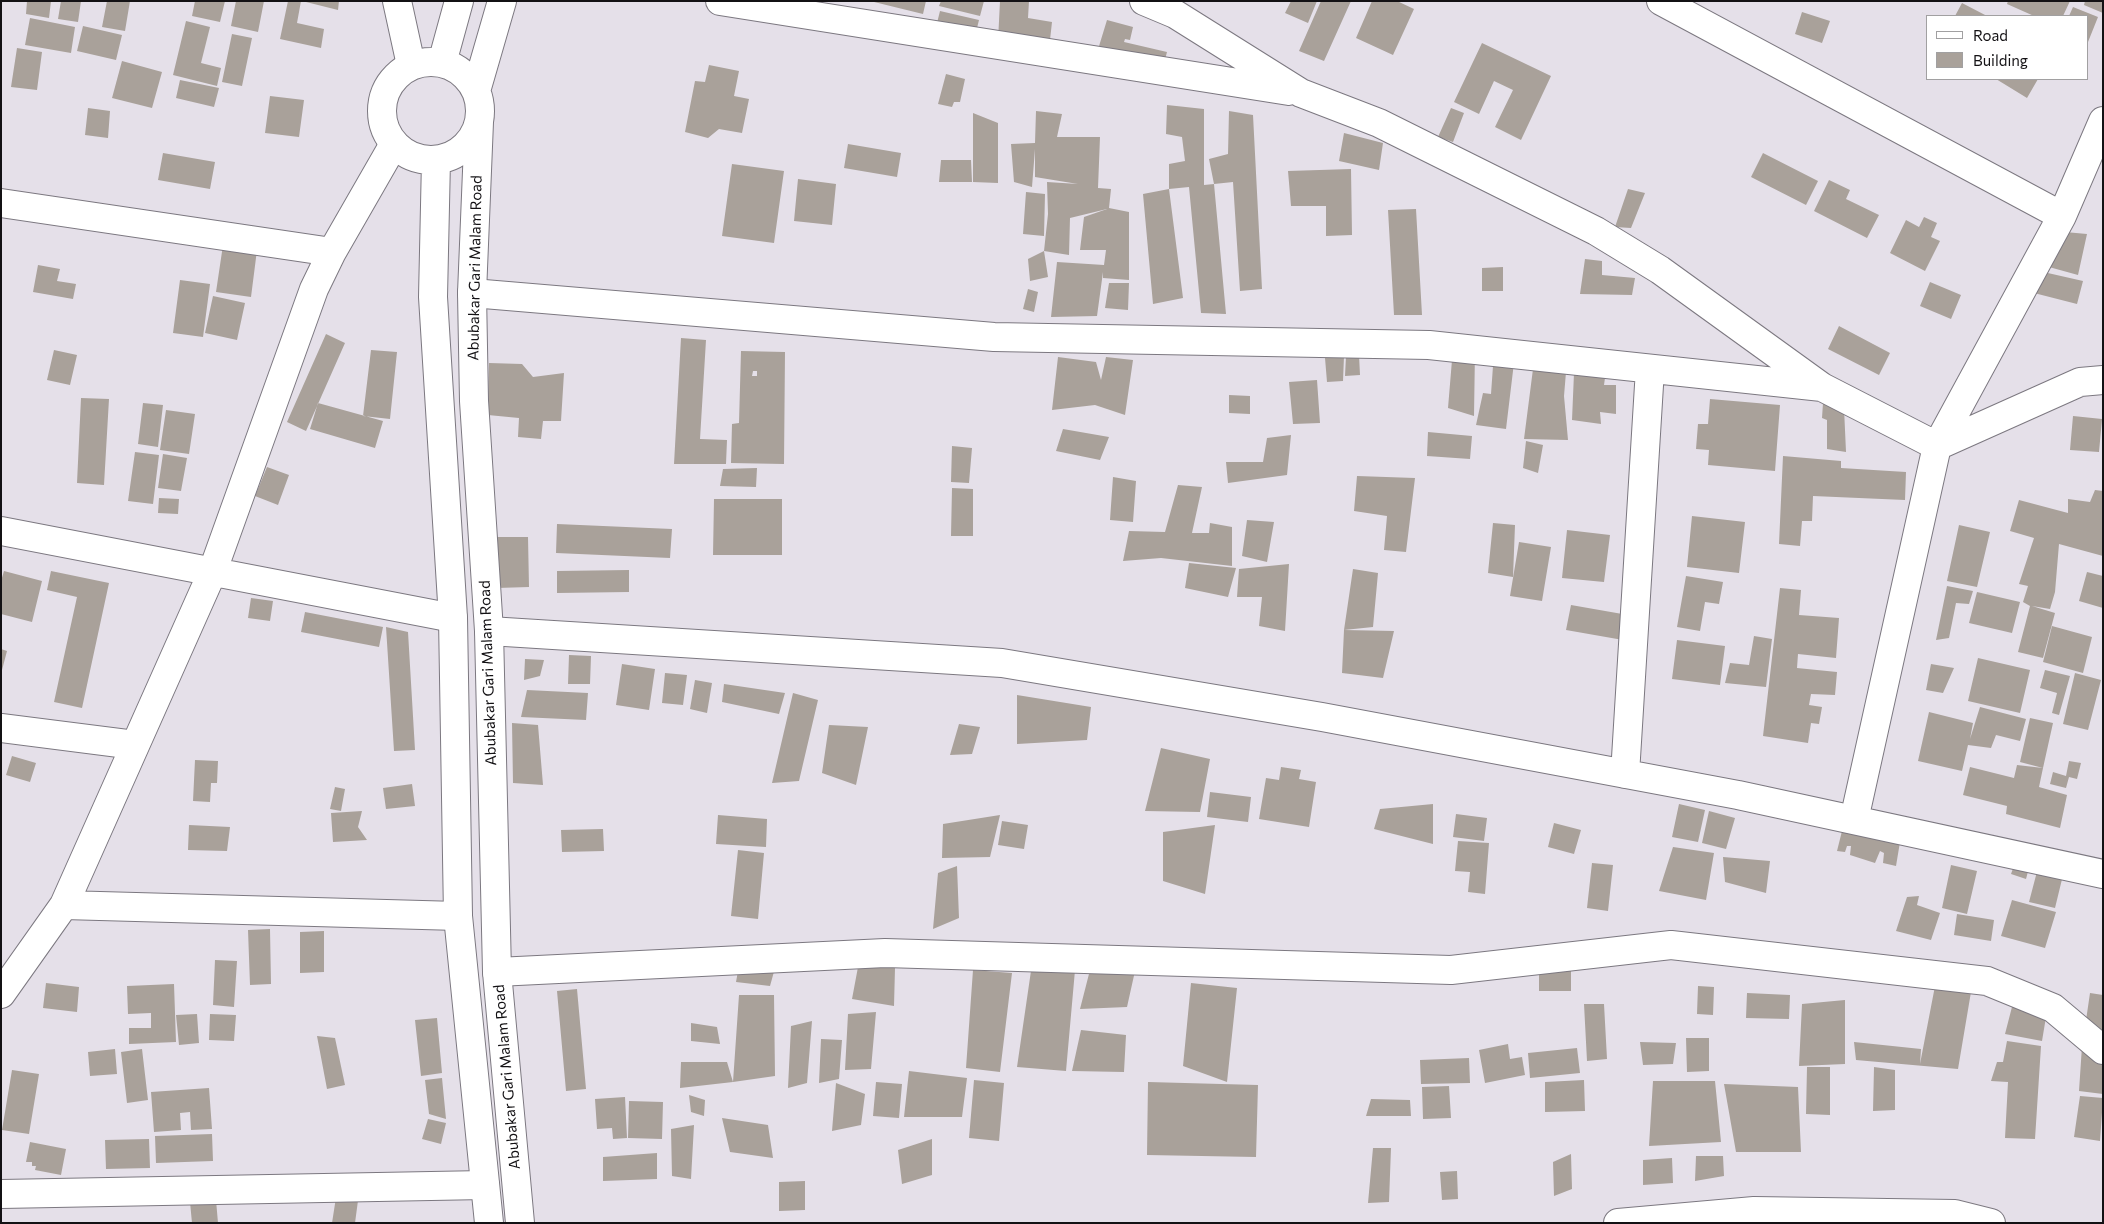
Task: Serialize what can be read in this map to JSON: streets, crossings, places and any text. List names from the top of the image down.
{
  "streets": {
    "street": ["Abubakar Gari Malam Road"]
  },
  "legend": ["Road", "Building"]
}
